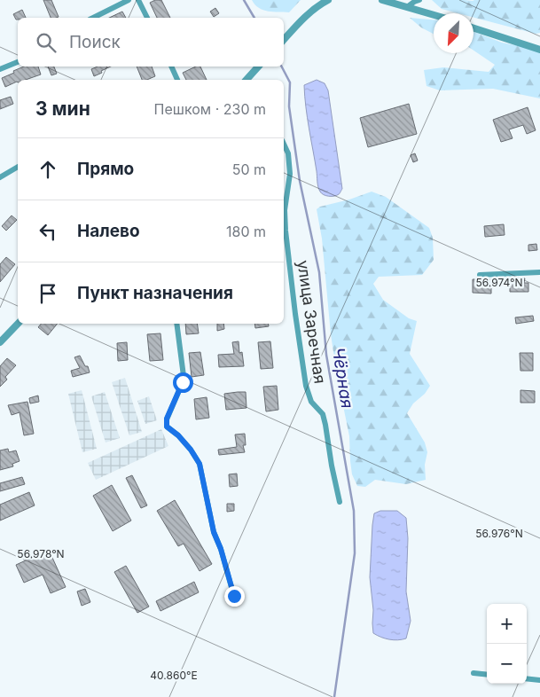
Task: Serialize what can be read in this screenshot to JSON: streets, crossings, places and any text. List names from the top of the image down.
{
  "streets": {
    "street": ["улица Заречная"]
  },
  "water": ["Чёрная"],
  "north": "bottom left",
  "page": {
    "search": "Поиск",
    "heading": ["3 мин", "Пешком · 230 m"],
    "list": [
      ["Прямо", "50 m"],
      ["Налево", "180 m"],
      "Пункт назначения"
    ],
    "map_buttons": ["+", "−"]
  },
  "coordinates": [
    "56.974°N",
    "56.976°N",
    "56.978°N",
    "40.860°E"
  ]
}
